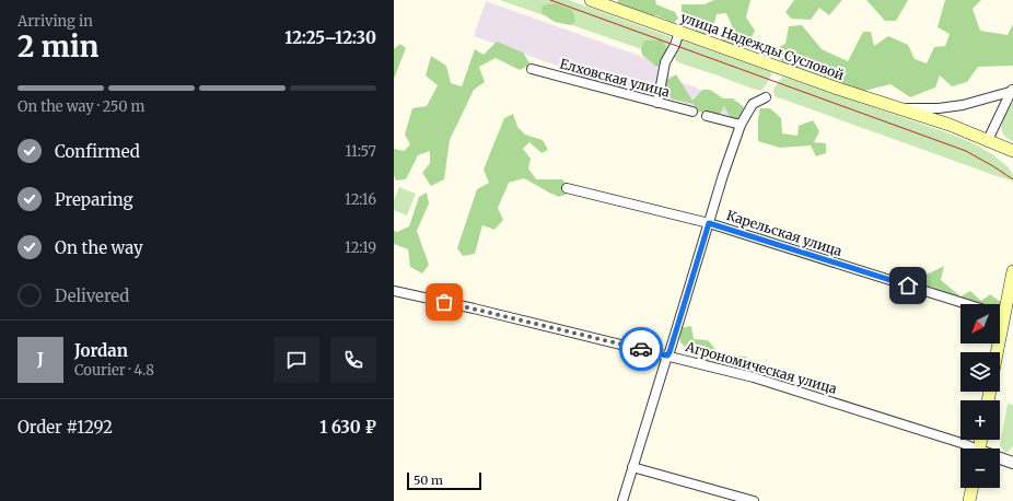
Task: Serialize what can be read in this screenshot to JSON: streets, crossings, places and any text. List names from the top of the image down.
{
  "streets": {
    "main road": ["улица Надежды Сусловой"],
    "street": ["Елховская улица", "Карельская улица", "Агрономическая улица"]
  },
  "scale_bar": "50 m",
  "north": "bottom left",
  "page": {
    "heading": ["2 min", "Arriving in", "12:25–12:30"],
    "panel": [
      "Jordan",
      "Courier · 4.8",
      "Order #1292",
      "1 630 ₽"
    ],
    "bar": "On the way · 250 m",
    "list": [
      ["Confirmed", "11:57"],
      ["Preparing", "12:16"],
      ["On the way", "12:19"],
      "Delivered"
    ],
    "map_buttons": ["+", "−"],
    "round": "J",
    "scale": "50 m"
  }
}
